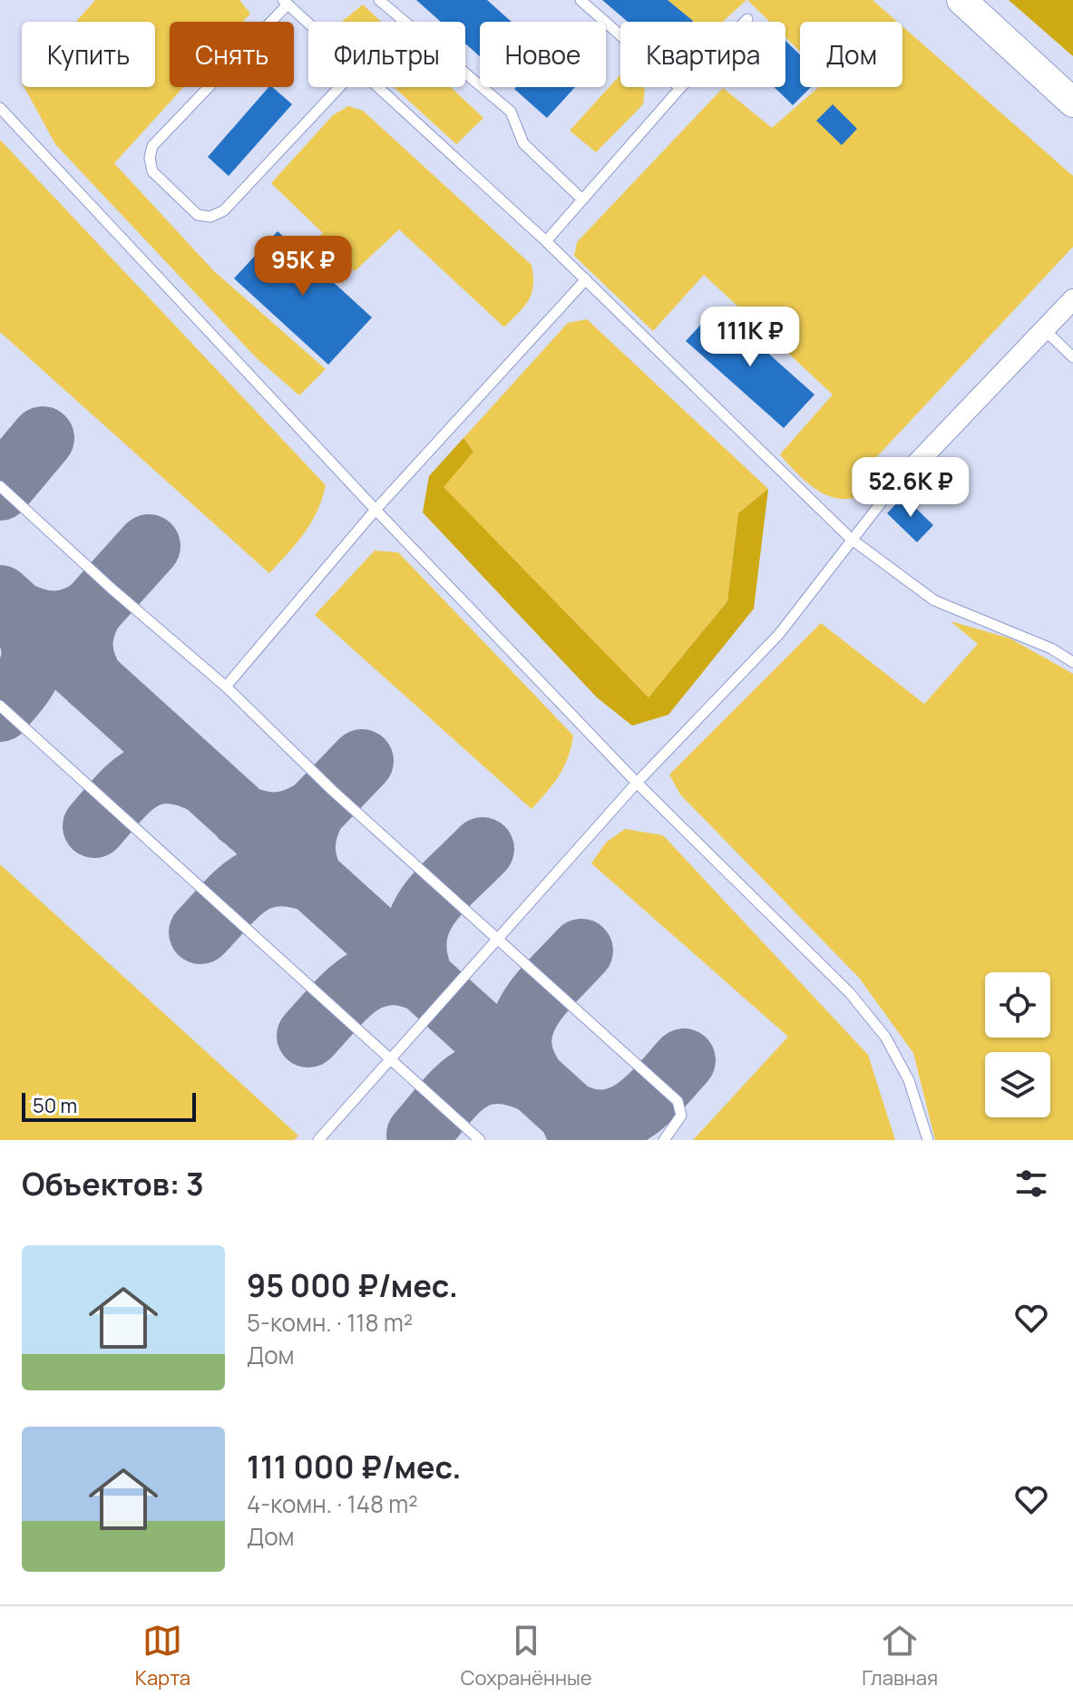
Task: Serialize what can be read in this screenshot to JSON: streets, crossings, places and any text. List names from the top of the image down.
{
  "scale_bar": "50 m",
  "page": {
    "chip": [
      "Купить",
      "Снять",
      "Фильтры",
      "Новое",
      "Квартира",
      "Дом"
    ],
    "price": ["95K ₽", "111K ₽", "52.6K ₽"],
    "scale": "50 m",
    "heading": "Объектов: 3",
    "list": [
      {
        "name": "95 000 ₽/мес.",
        "note": "5-комн. · 118 m² · Дом"
      },
      {
        "name": "111 000 ₽/мес.",
        "note": "4-комн. · 148 m² · Дом"
      }
    ],
    "tabs": ["Карта", "Сохранённые", "Главная"]
  }
}
